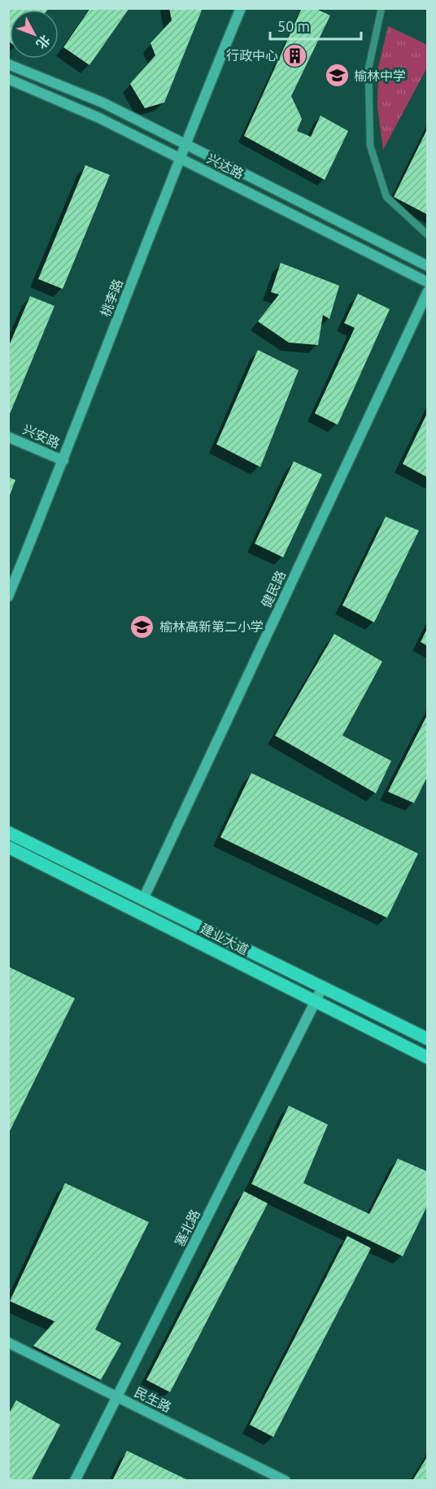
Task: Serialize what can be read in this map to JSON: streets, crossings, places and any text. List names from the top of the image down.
{
  "streets": {
    "main road": ["建业大道"],
    "street": [
      "兴达路",
      "桃李路",
      "兴安路",
      "健民路",
      "塞北路",
      "民生路"
    ]
  },
  "crossings": [
    ["兴达路", "桃李路"],
    ["桃李路", "兴安路"],
    ["健民路", "建业大道"],
    ["建业大道", "塞北路"],
    ["塞北路", "民生路"]
  ],
  "places": {
    "building": ["行政中心"],
    "school or university": ["榆林中学", "榆林高新第二小学"]
  },
  "scale_bar": "50 m",
  "north": "bottom right"
}
